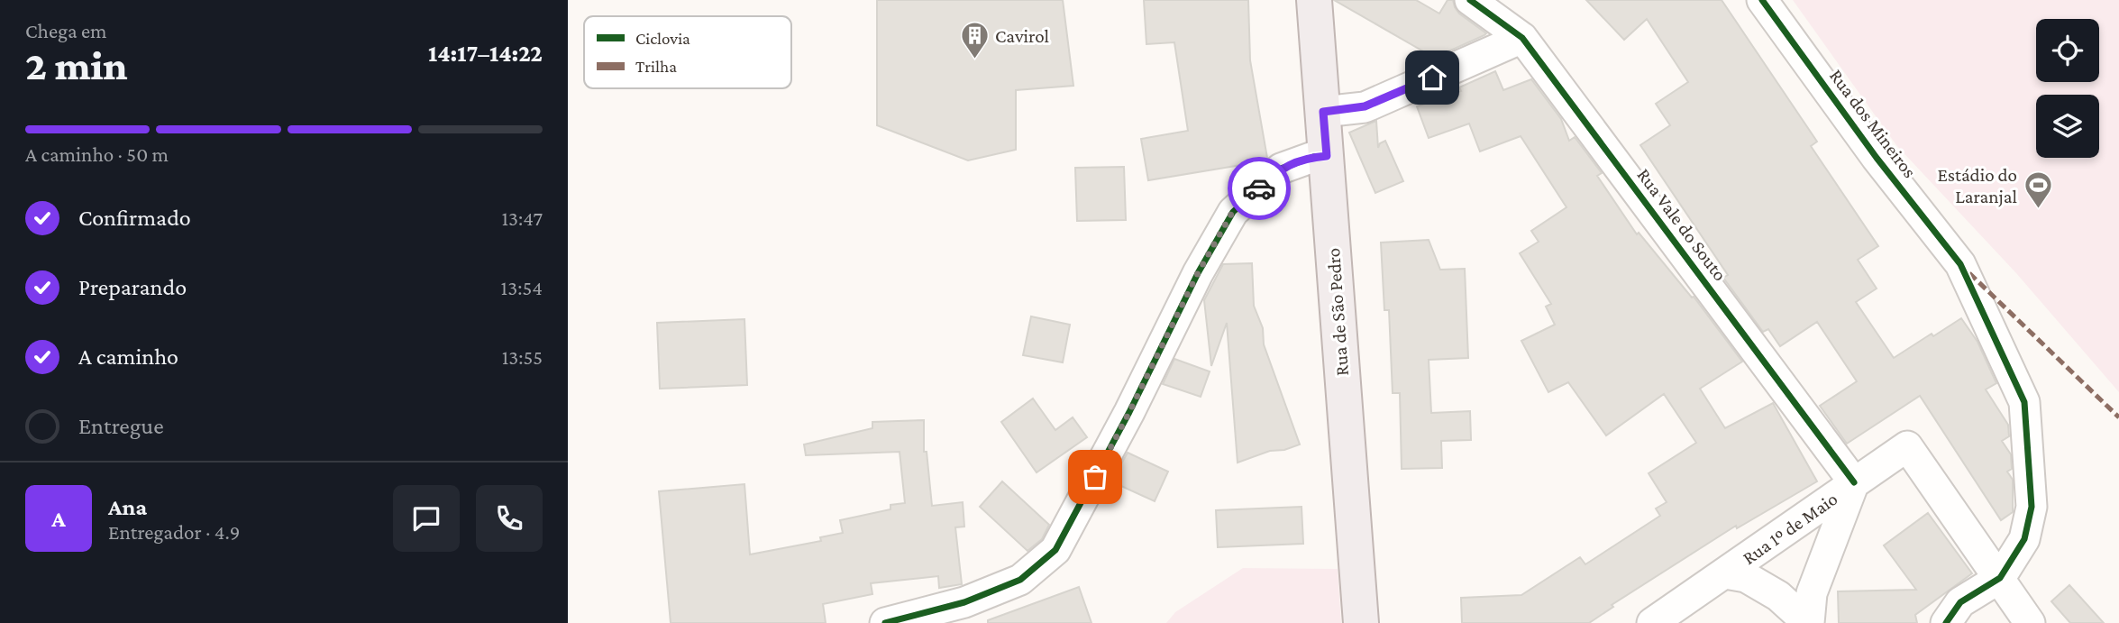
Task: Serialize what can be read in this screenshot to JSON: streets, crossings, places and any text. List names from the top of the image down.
{
  "streets": {
    "main road": ["Rua de São Pedro"],
    "street": ["Rua dos Mineiros", "Rua Vale do Souto", "Rua 1º de Maio"]
  },
  "crossings": [
    ["Rua dos Mineiros", "Rua 1º de Maio"],
    ["Rua Vale do Souto", "Rua 1º de Maio"]
  ],
  "places": {
    "building": ["Cavirol"],
    "sports": ["Estádio do Laranjal"]
  },
  "legend": ["Ciclovia", "Trilha"],
  "page": {
    "heading": ["2 min", "Chega em", "14:17–14:22"],
    "panel": ["Ana", "Entregador · 4.9"],
    "bar": "A caminho · 50 m",
    "list": [
      ["Confirmado", "13:47"],
      ["Preparando", "13:54"],
      ["A caminho", "13:55"],
      "Entregue"
    ],
    "round": "A"
  }
}
